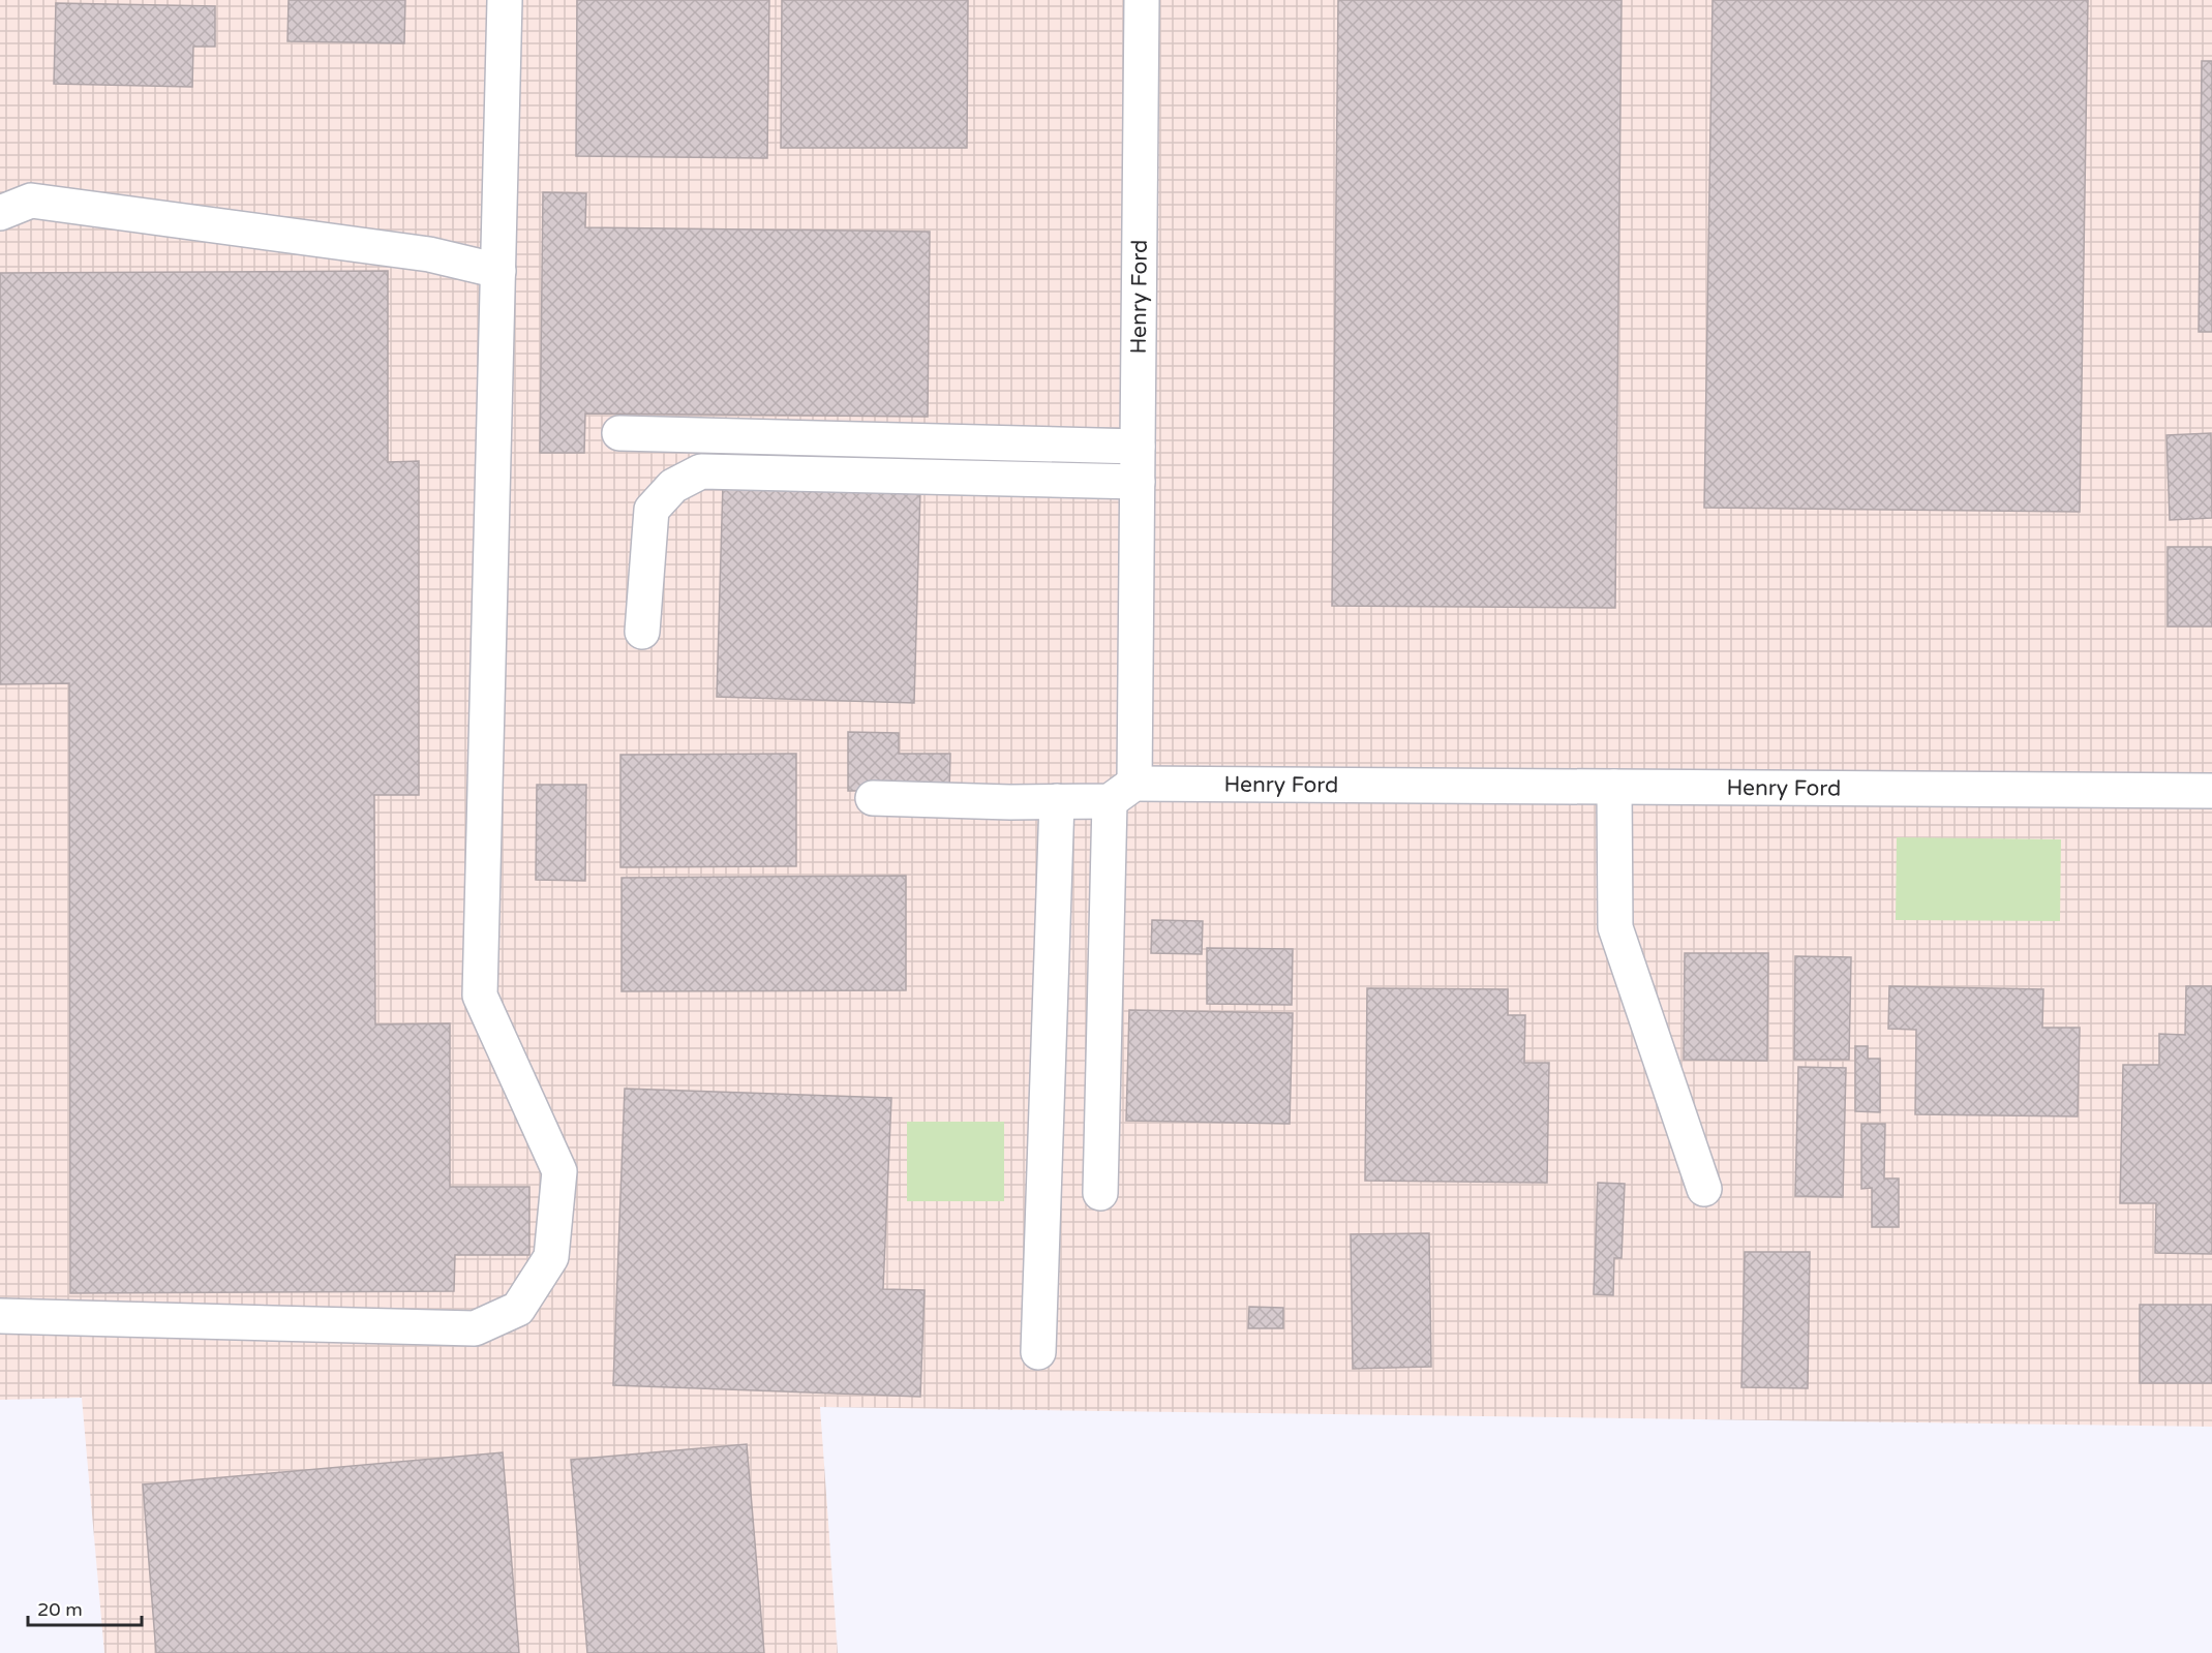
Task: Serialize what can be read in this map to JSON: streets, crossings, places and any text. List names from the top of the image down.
{
  "streets": {
    "street": ["Henry Ford"]
  },
  "scale_bar": "20 m"
}
